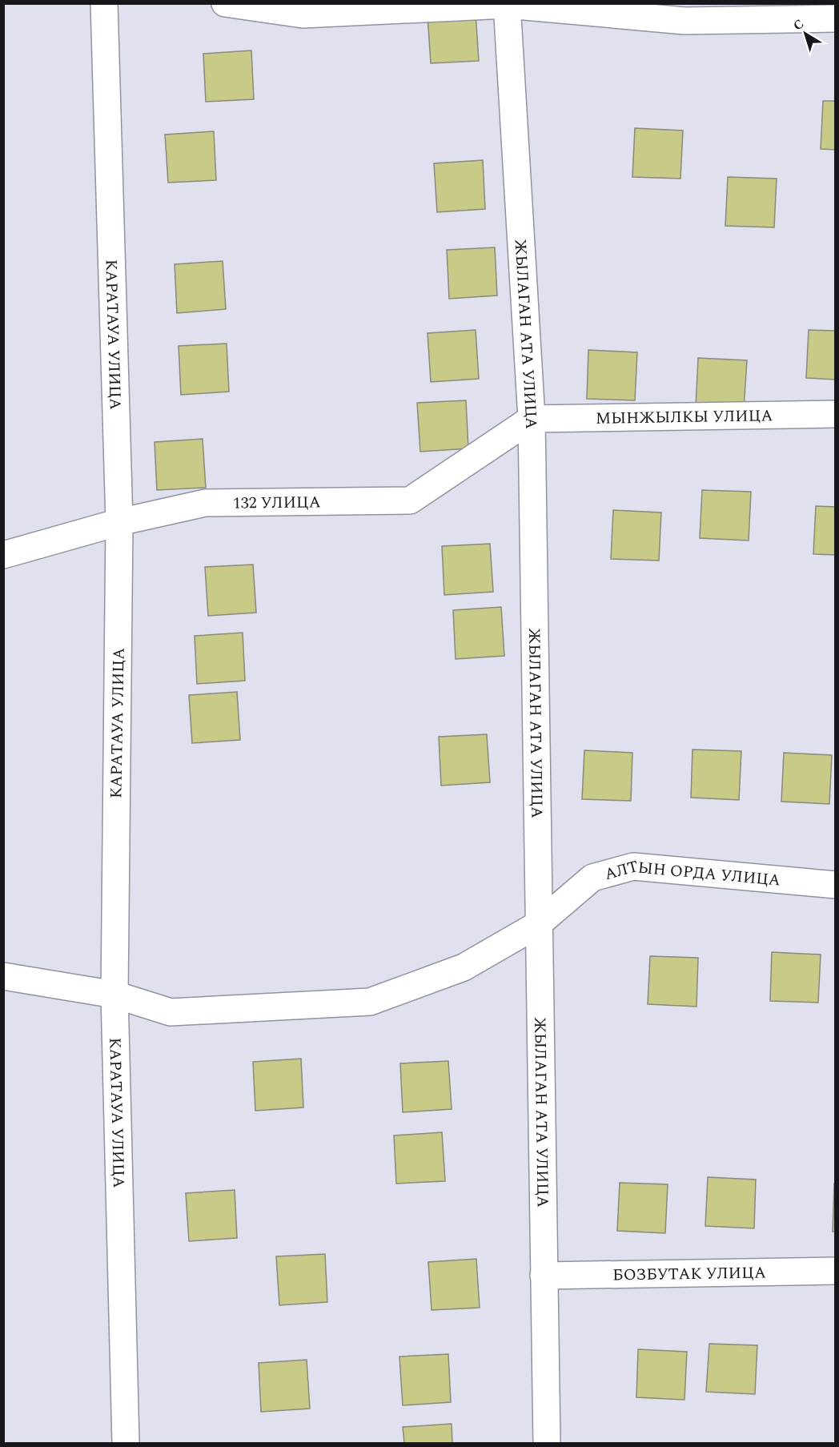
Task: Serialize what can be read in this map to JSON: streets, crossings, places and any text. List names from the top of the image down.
{
  "streets": {
    "street": [
      "ЖЫЛАГАН АТА УЛИЦА",
      "КАРАТАУА УЛИЦА",
      "МЫНЖЫЛКЫ УЛИЦА",
      "132 УЛИЦА",
      "АЛТЫН ОРДА УЛИЦА",
      "БОЗБУТАК УЛИЦА"
    ]
  },
  "crossings": [
    ["ЖЫЛАГАН АТА УЛИЦА", "МЫНЖЫЛКЫ УЛИЦА"],
    ["ЖЫЛАГАН АТА УЛИЦА", "132 УЛИЦА"],
    ["ЖЫЛАГАН АТА УЛИЦА", "АЛТЫН ОРДА УЛИЦА"],
    ["ЖЫЛАГАН АТА УЛИЦА", "БОЗБУТАК УЛИЦА"],
    ["КАРАТАУА УЛИЦА", "132 УЛИЦА"],
    ["КАРАТАУА УЛИЦА", "АЛТЫН ОРДА УЛИЦА"],
    ["МЫНЖЫЛКЫ УЛИЦА", "132 УЛИЦА"]
  ],
  "north": "top left"
}
